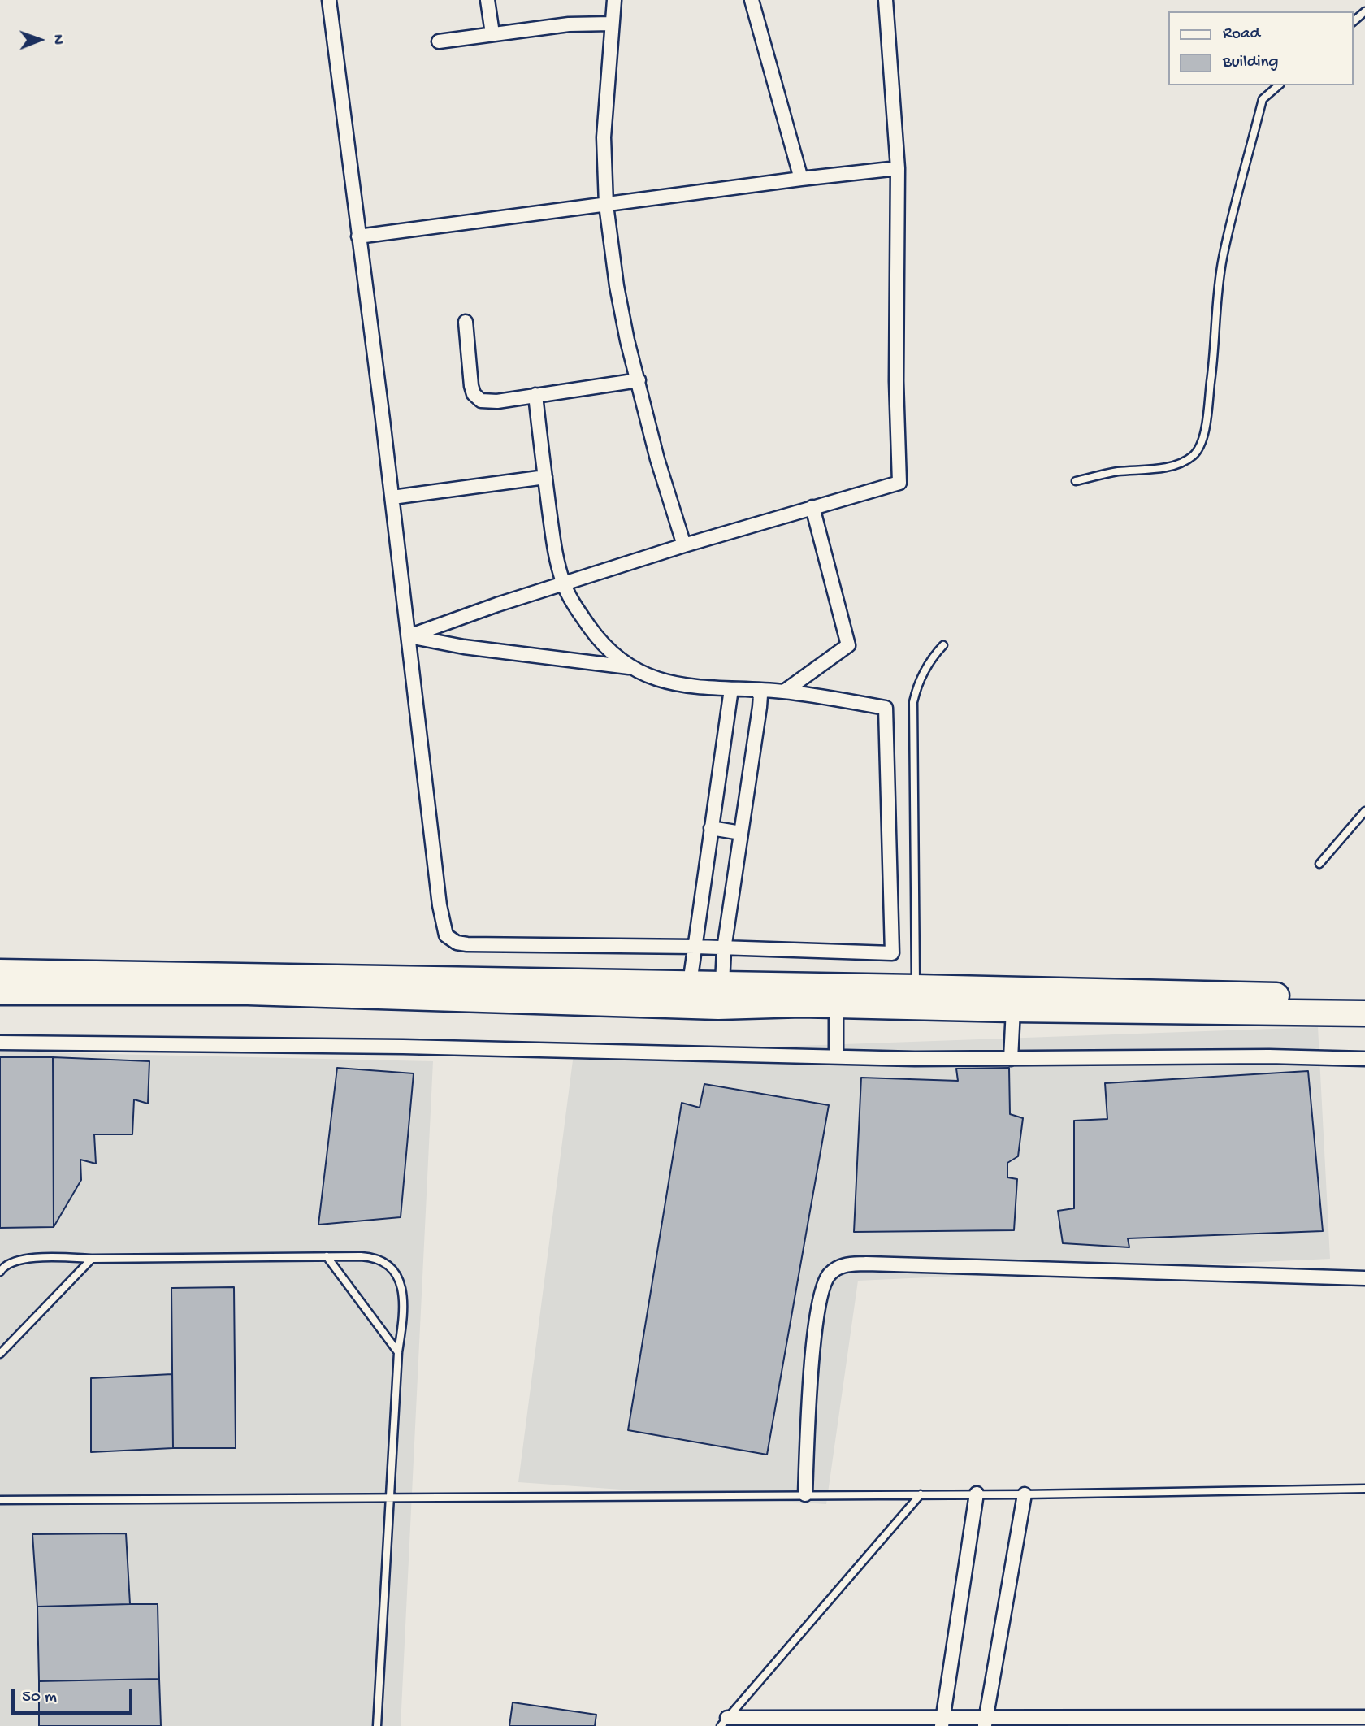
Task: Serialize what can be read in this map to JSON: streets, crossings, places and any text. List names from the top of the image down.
{
  "legend": ["Road", "Building"],
  "scale_bar": "50 m",
  "north": "right"
}
